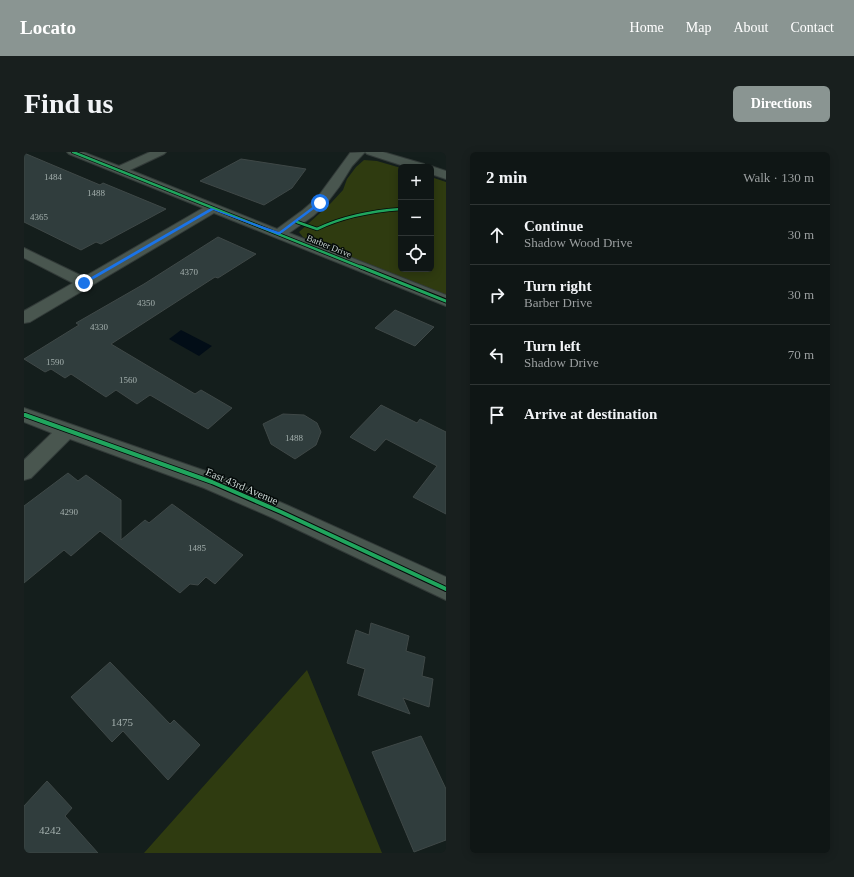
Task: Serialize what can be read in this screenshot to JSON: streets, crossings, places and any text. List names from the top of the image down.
{
  "streets": {
    "street": ["Barber Drive", "East 43rd Avenue"]
  },
  "house_numbers": [
    "1484",
    "1488",
    "4365",
    "4370",
    "4350",
    "4330",
    "1590",
    "1560",
    "1488",
    "4290",
    "1485",
    "1475",
    "4242"
  ],
  "page": {
    "header": "Locato",
    "nav": [
      "Home",
      "Map",
      "About",
      "Contact"
    ],
    "buttons": "Directions",
    "title": "Find us",
    "heading": ["2 min", "Walk · 130 m"],
    "map_buttons": ["+", "−"],
    "list": [
      ["Continue", "Shadow Wood Drive", "30 m"],
      ["Turn right", "Barber Drive", "30 m"],
      ["Turn left", "Shadow Drive", "70 m"],
      "Arrive at destination"
    ]
  }
}
